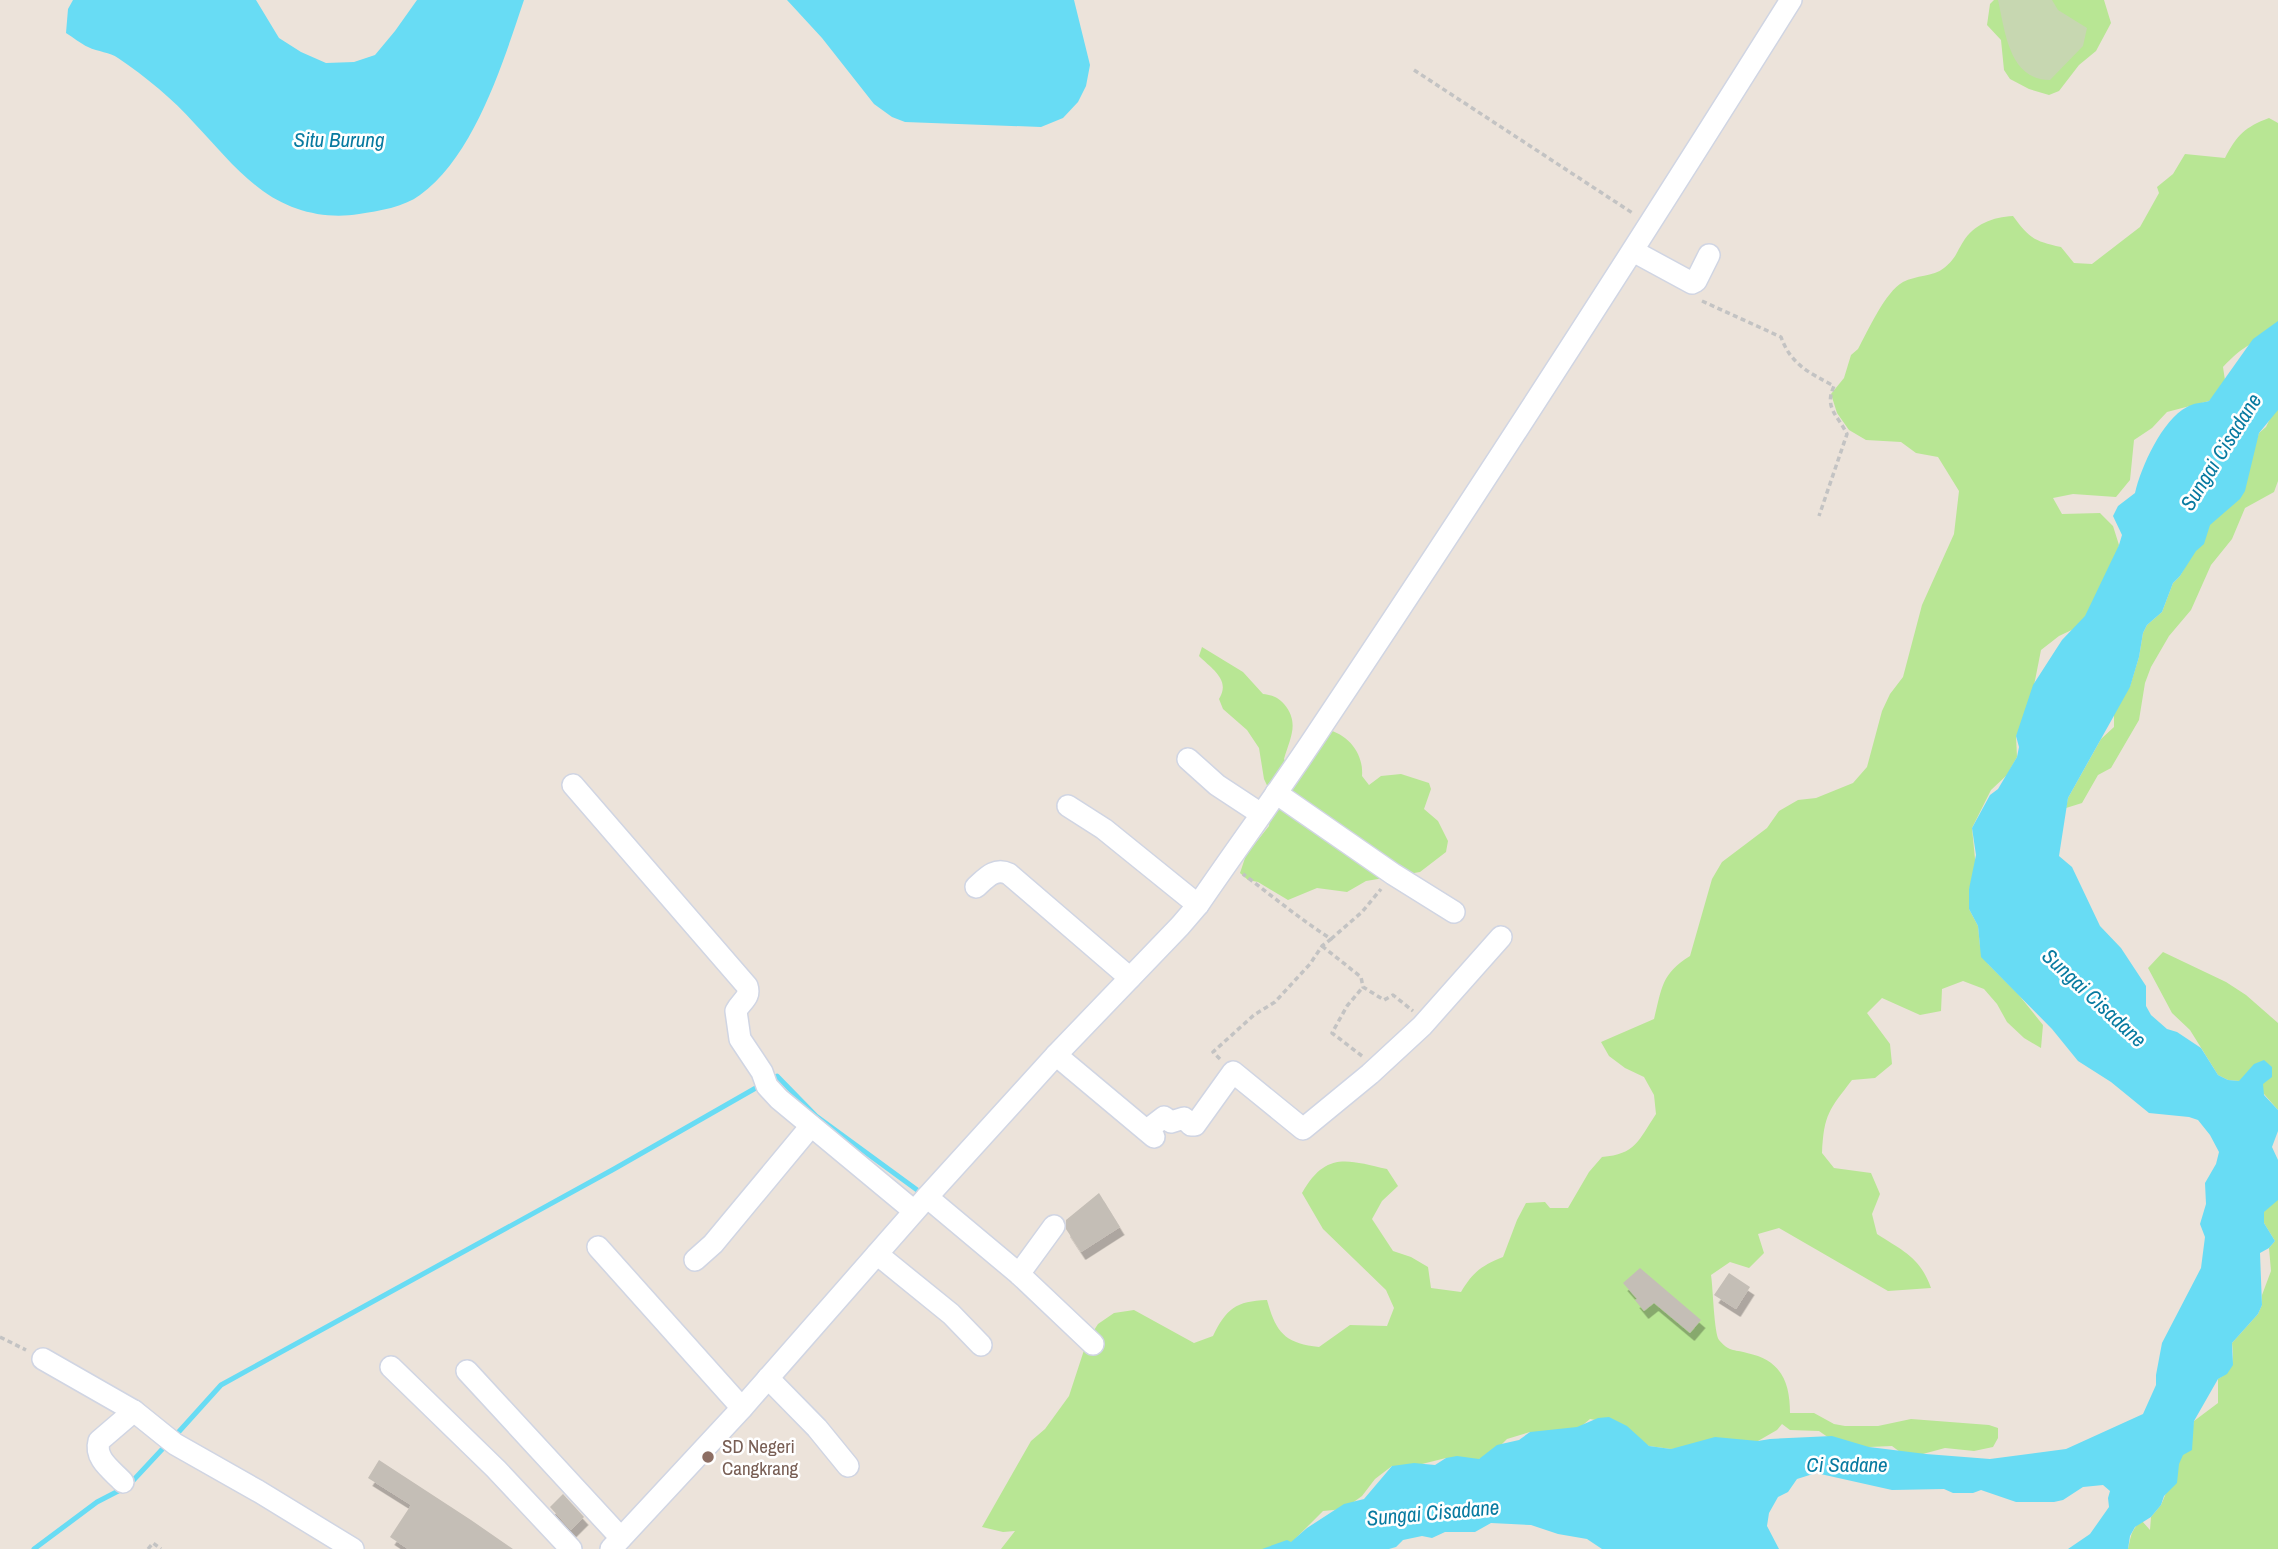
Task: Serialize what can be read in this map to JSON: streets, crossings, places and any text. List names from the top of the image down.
{
  "water": ["Situ Burung", "Sungai Cisadane", "Ci Sadane"],
  "places": ["SD Negeri Cangkrang"]
}
